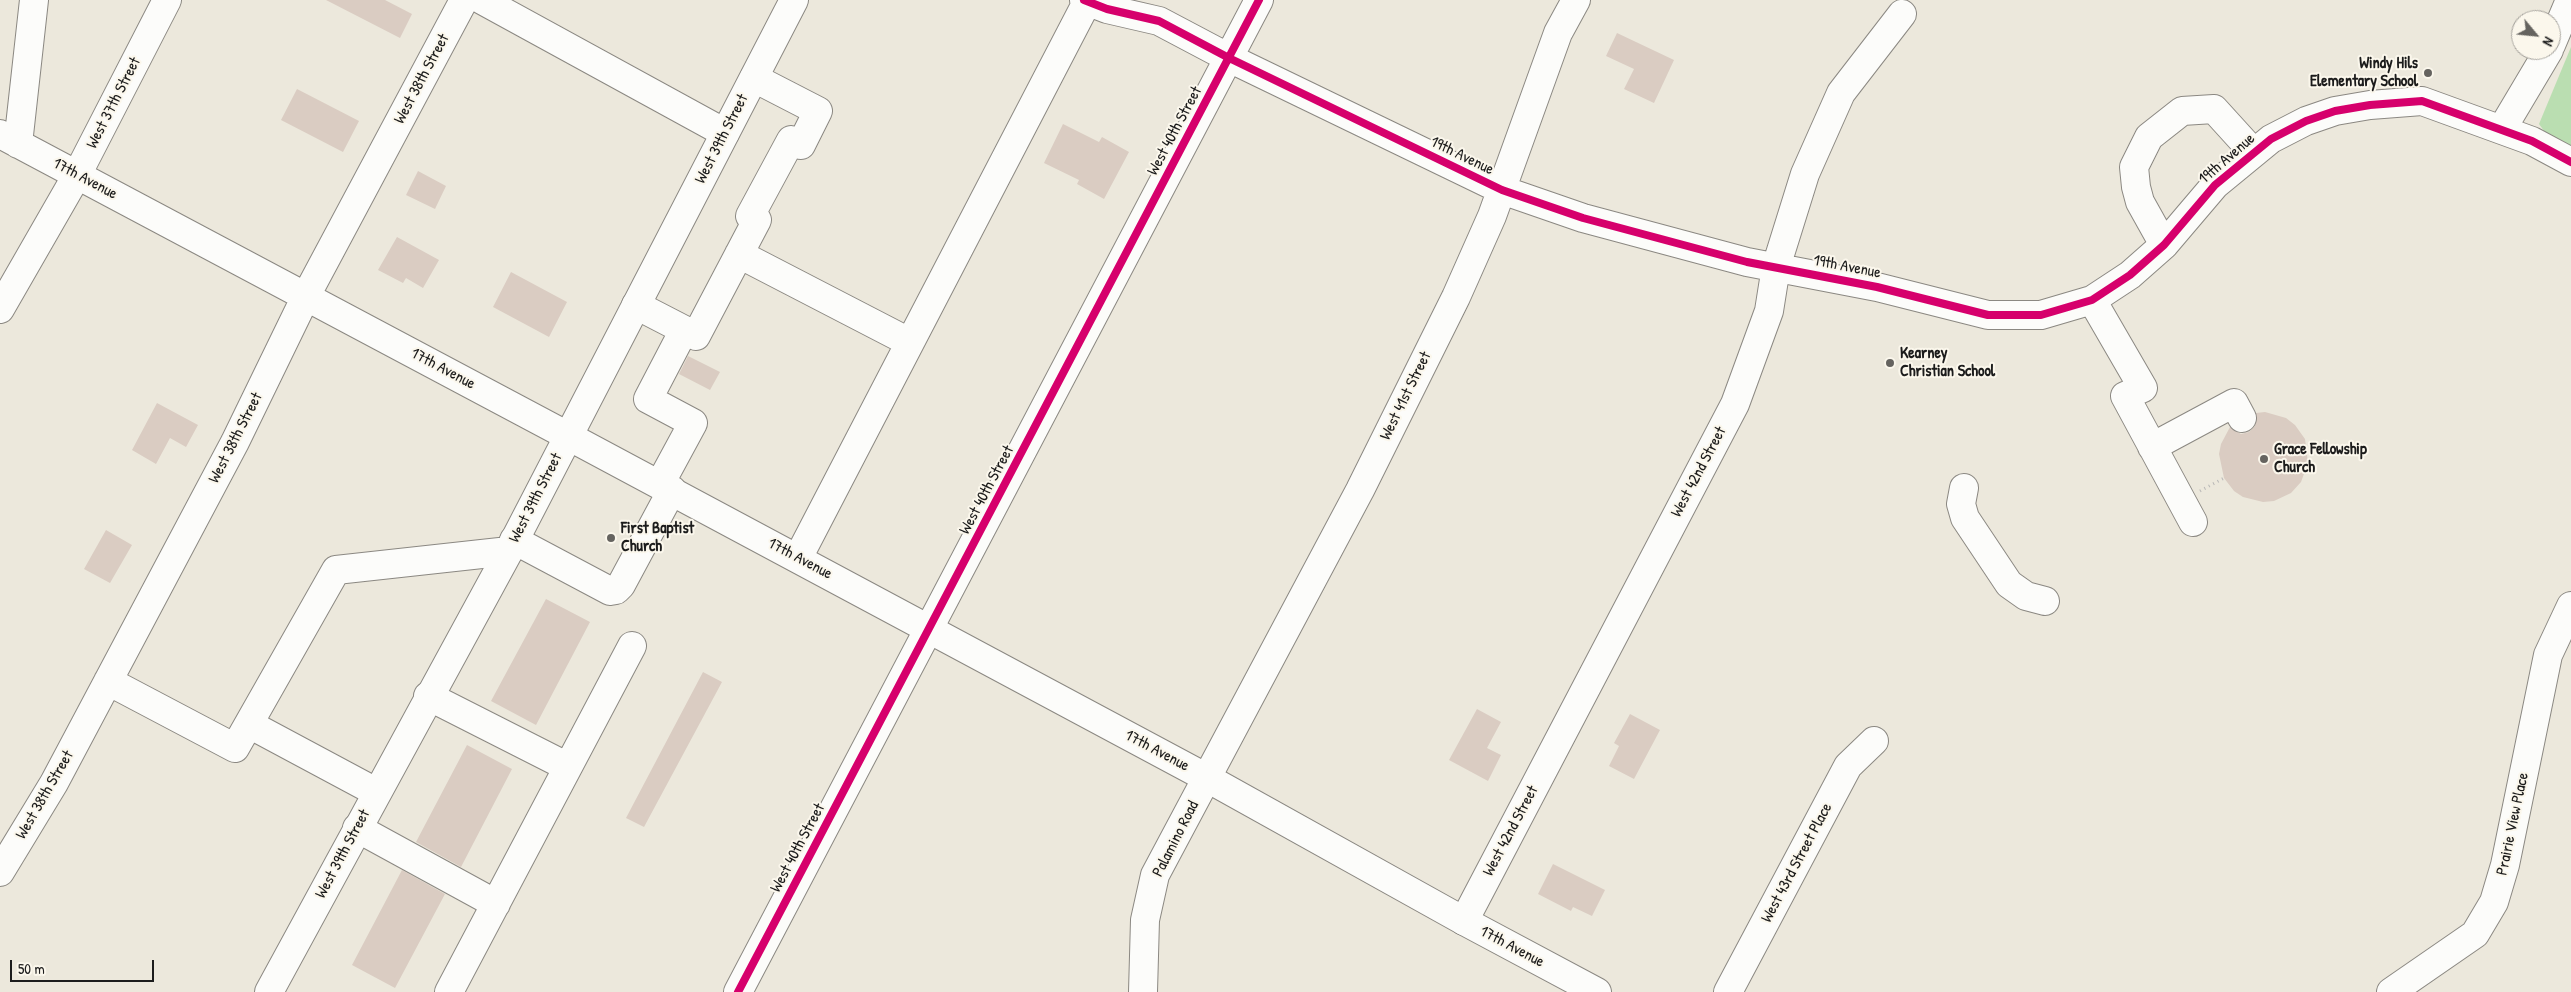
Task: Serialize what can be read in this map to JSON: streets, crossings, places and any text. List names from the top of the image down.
{
  "streets": {
    "street": [
      "West 38th Street",
      "West 37th Street",
      "West 40th Street",
      "West 39th Street",
      "19th Avenue",
      "17th Avenue",
      "West 41st Street",
      "West 42nd Street",
      "Prairie View Place",
      "Palamino Road",
      "West 43rd Street Place"
    ]
  },
  "crossings": [
    ["West 38th Street", "17th Avenue"],
    ["West 37th Street", "17th Avenue"],
    ["West 40th Street", "19th Avenue"],
    ["West 40th Street", "17th Avenue"],
    ["West 39th Street", "17th Avenue"],
    ["19th Avenue", "West 41st Street"],
    ["19th Avenue", "West 42nd Street"],
    ["17th Avenue", "West 41st Street"],
    ["17th Avenue", "West 42nd Street"],
    ["17th Avenue", "Palamino Road"],
    ["West 41st Street", "Palamino Road"]
  ],
  "places": [
    "Windy Hils Elementary School",
    "Kearney Christian School",
    "Grace Fellowship Church",
    "First Baptist Church"
  ],
  "scale_bar": "50 m",
  "north": "bottom right"
}
